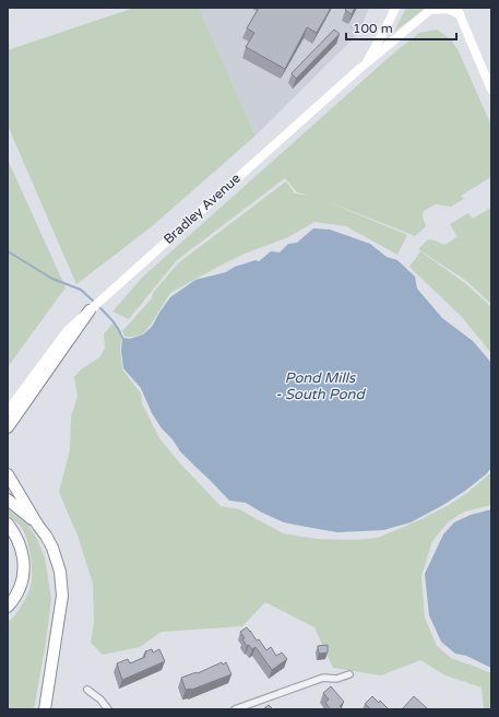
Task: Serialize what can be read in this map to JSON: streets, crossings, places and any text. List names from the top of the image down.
{
  "streets": {
    "main road": ["Bradley Avenue"]
  },
  "water": ["Pond Mills - South Pond"],
  "scale_bar": "100 m"
}
